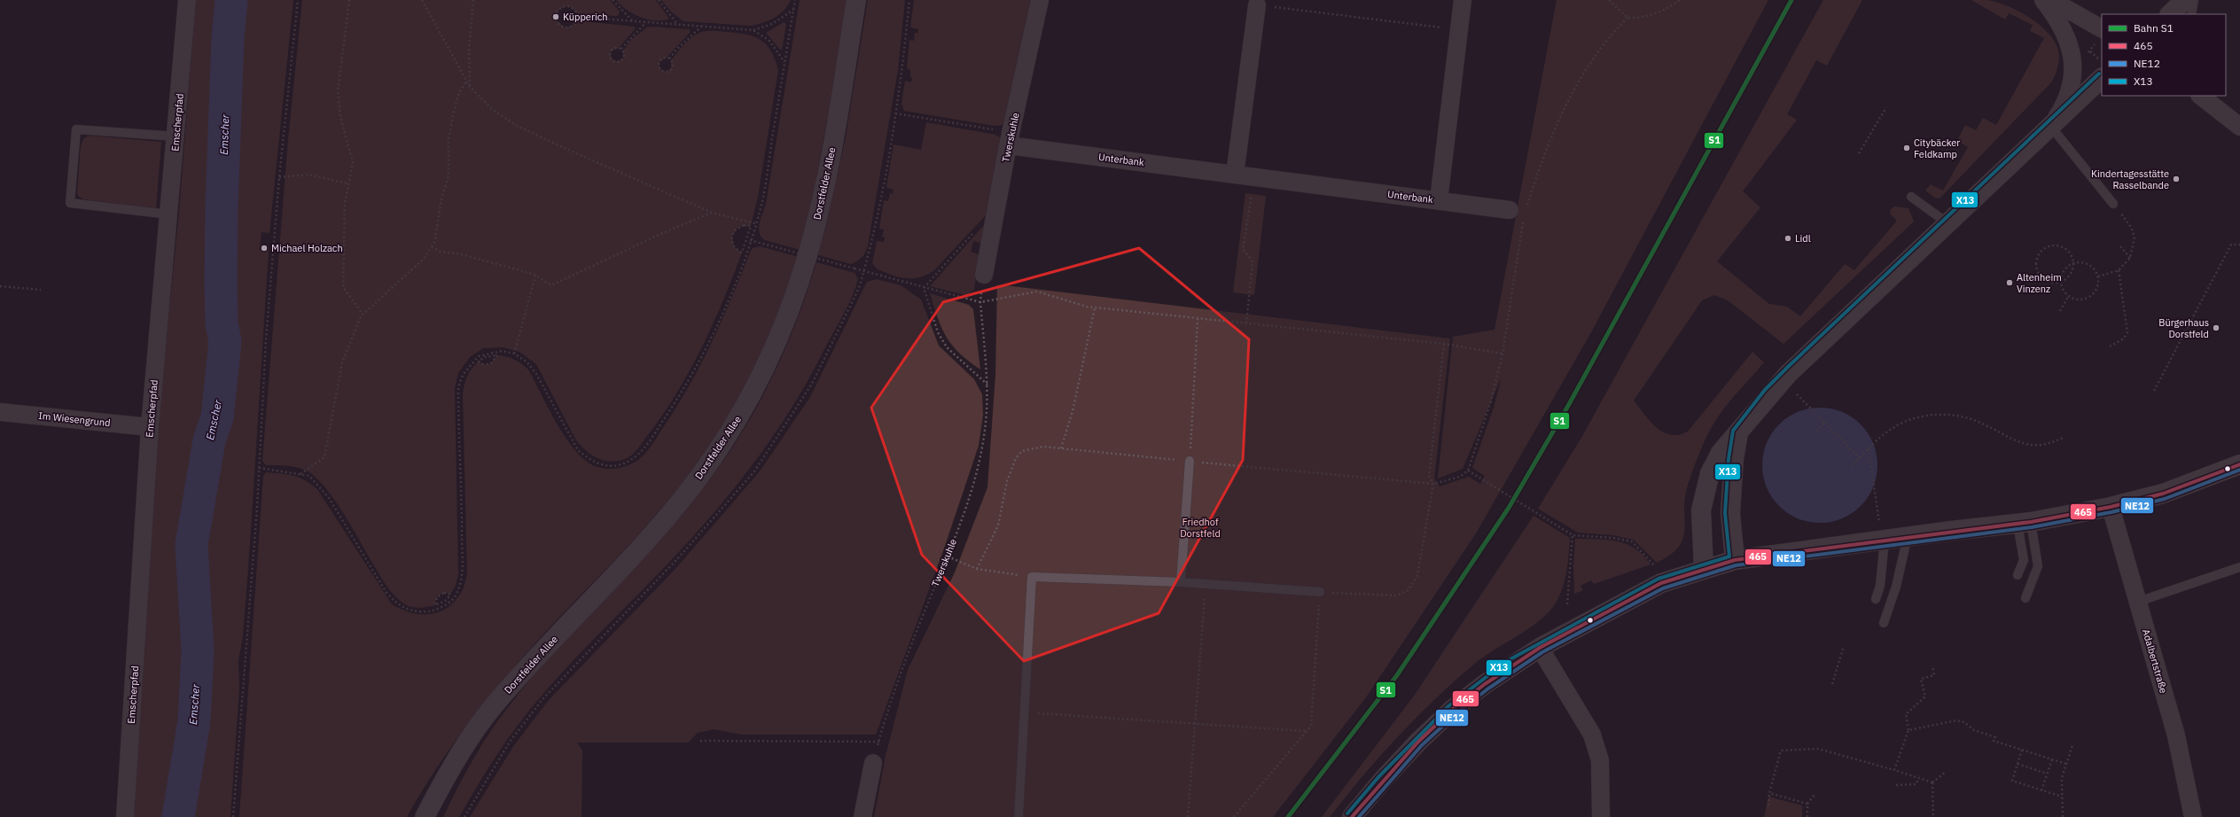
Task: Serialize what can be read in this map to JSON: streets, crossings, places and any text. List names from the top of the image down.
{
  "streets": {
    "main road": ["Dorstfelder Allee"],
    "street": [
      "Emscherpfad",
      "Twerskuhle",
      "Unterbank",
      "Im Wiesengrund",
      "Adalbertstraße"
    ]
  },
  "crossings": [
    ["Emscherpfad", "Im Wiesengrund"],
    ["Twerskuhle", "Unterbank"]
  ],
  "water": ["Emscher"],
  "parks": ["Friedhof Dorstfeld"],
  "places": [
    "Küpperich",
    "Citybäcker Feldkamp",
    "Kindertagesstätte Rasselbande",
    "Lidl",
    "Michael Holzach",
    "Altenheim Vinzenz",
    "Bürgerhaus Dorstfeld"
  ],
  "lines": [
    "rail line S1",
    "transit line X13",
    "transit line 465",
    "transit line NE12"
  ],
  "legend": [
    "Bahn S1",
    "465",
    "NE12",
    "X13"
  ]
}
